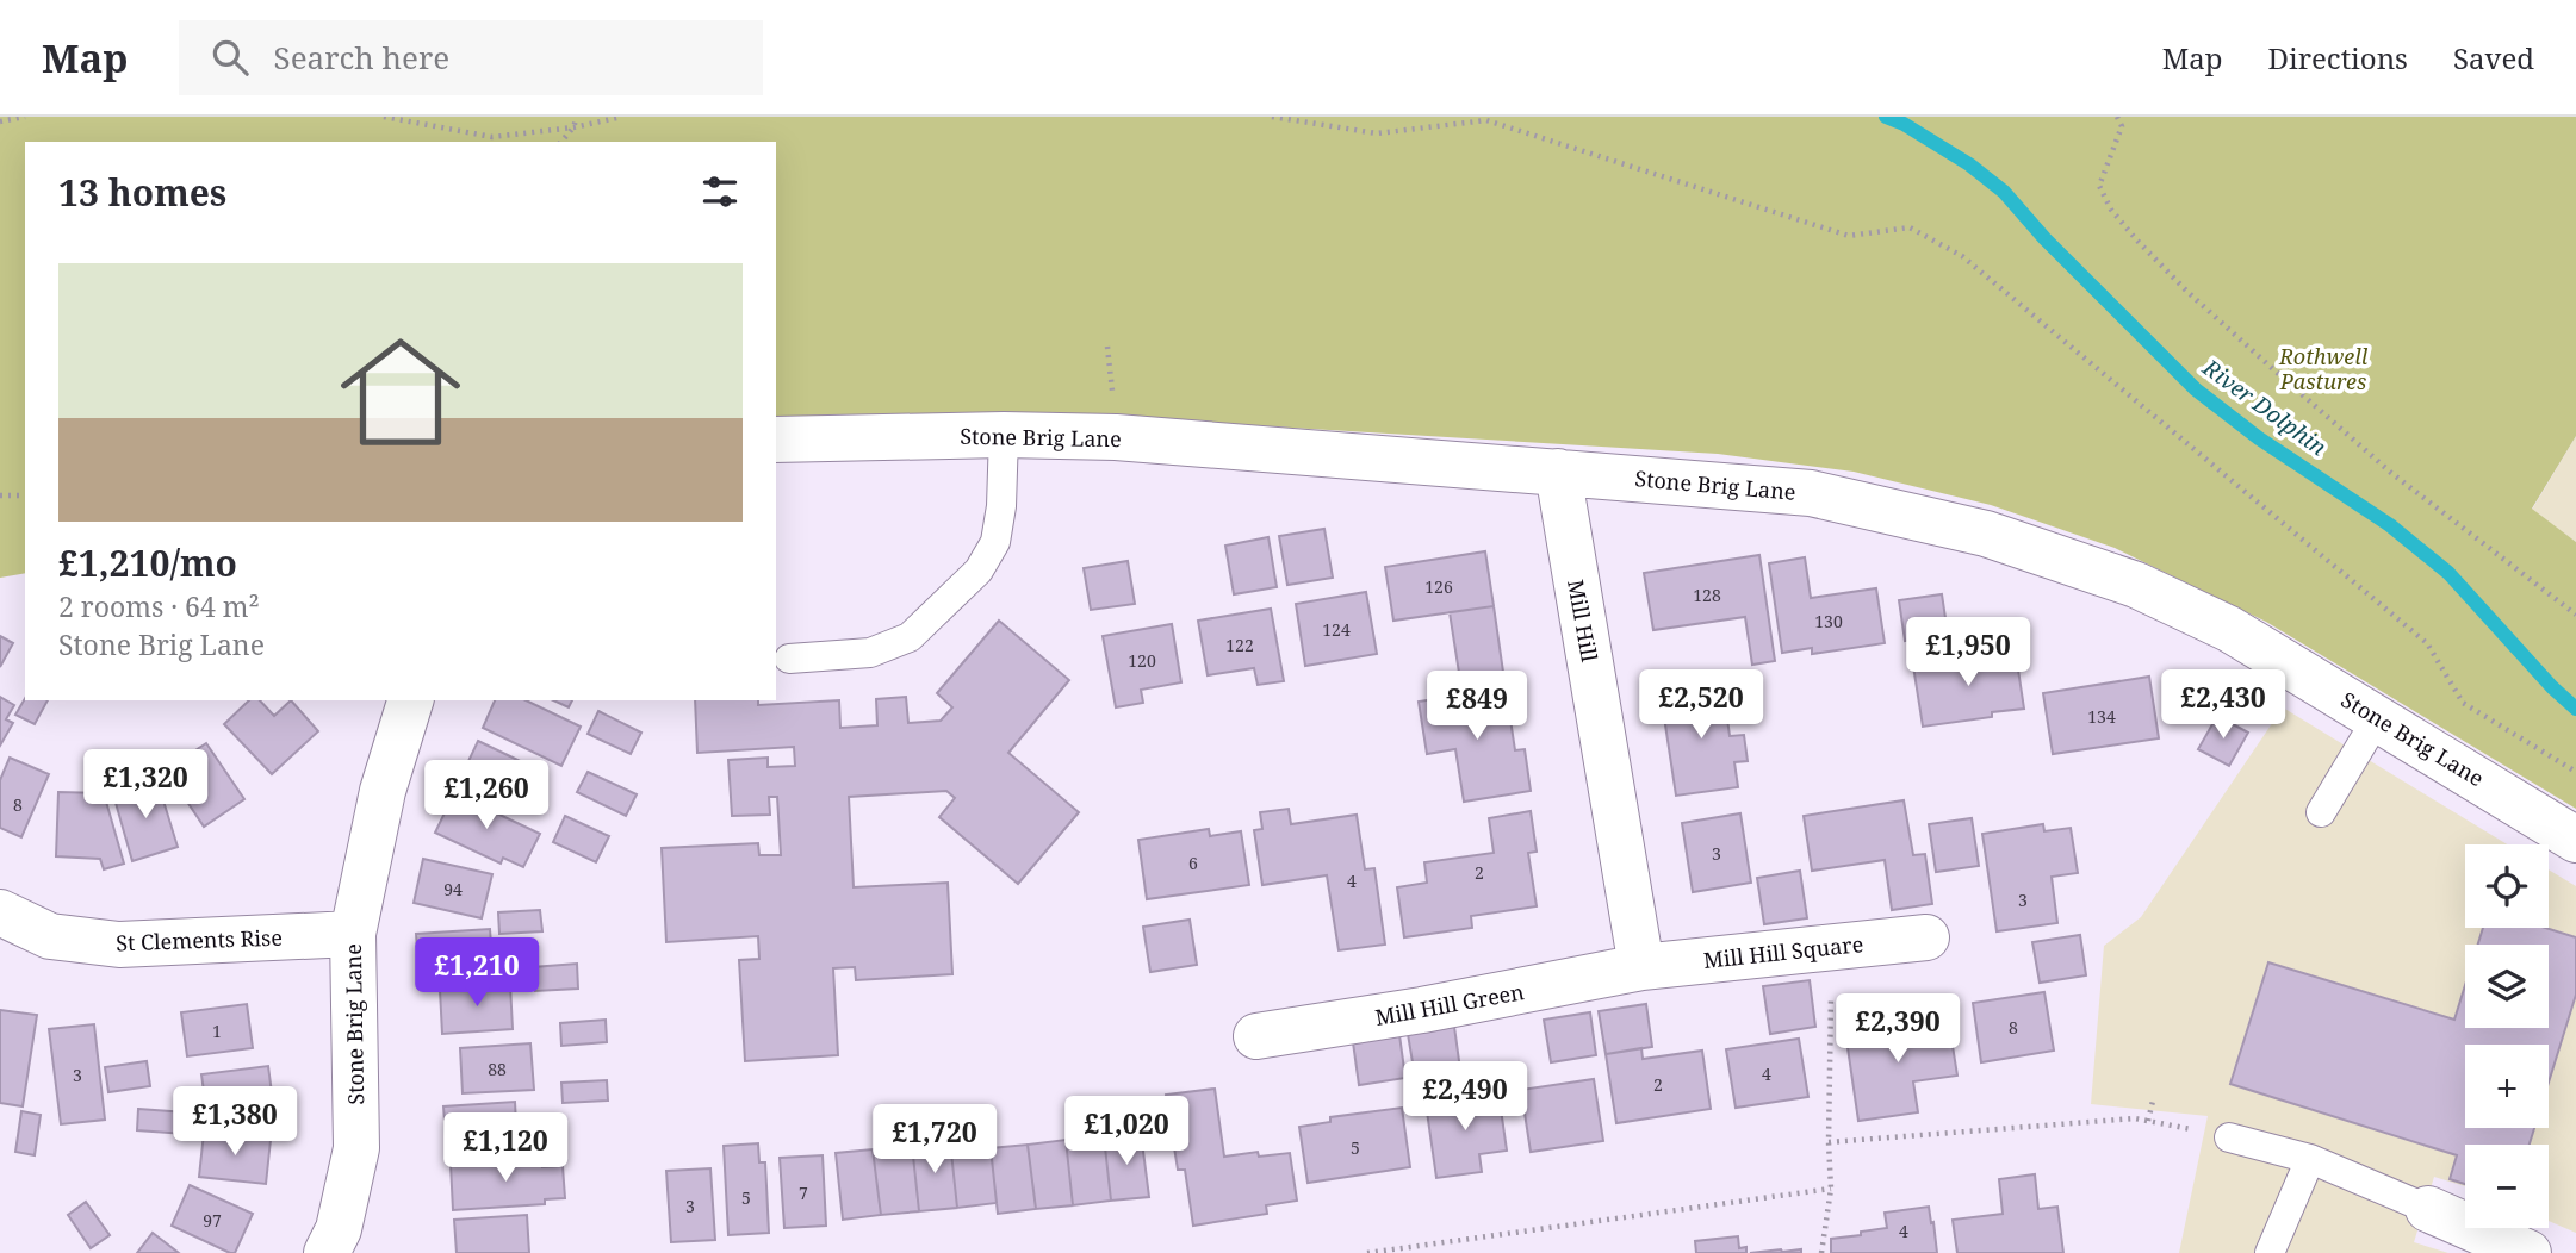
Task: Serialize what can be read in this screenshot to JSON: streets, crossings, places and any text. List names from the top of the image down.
{
  "streets": {
    "street": [
      "Stone Brig Lane",
      "Mill Hill",
      "St Clements Rise",
      "Mill Hill Square",
      "Mill Hill Green"
    ]
  },
  "crossings": [
    ["Stone Brig Lane", "Mill Hill"],
    ["Stone Brig Lane", "St Clements Rise"],
    ["Mill Hill", "Mill Hill Square"],
    ["Mill Hill", "Mill Hill Green"],
    ["Mill Hill Square", "Mill Hill Green"]
  ],
  "water": ["River Dolphin"],
  "parks": ["Rothwell Pastures"],
  "house_numbers": [
    "126",
    "128",
    "130",
    "124",
    "122",
    "120",
    "134",
    "8",
    "3",
    "6",
    "2",
    "4",
    "94",
    "3",
    "8",
    "1",
    "88",
    "4",
    "3",
    "2",
    "5",
    "7",
    "5",
    "3",
    "97",
    "4"
  ],
  "page": {
    "header": "Map",
    "search": "Search here",
    "nav": ["Map", "Directions", "Saved"],
    "heading": "13 homes",
    "list": [
      {
        "name": "£1,210/mo",
        "note": "2 rooms · 64 m² · Stone Brig Lane"
      }
    ],
    "price": [
      "£1,950",
      "£2,520",
      "£2,430",
      "£849",
      "£1,320",
      "£1,260",
      "£1,210",
      "£2,390",
      "£2,490",
      "£1,380",
      "£1,020",
      "£1,720",
      "£1,120"
    ],
    "map_buttons": ["+", "−"]
  }
}
